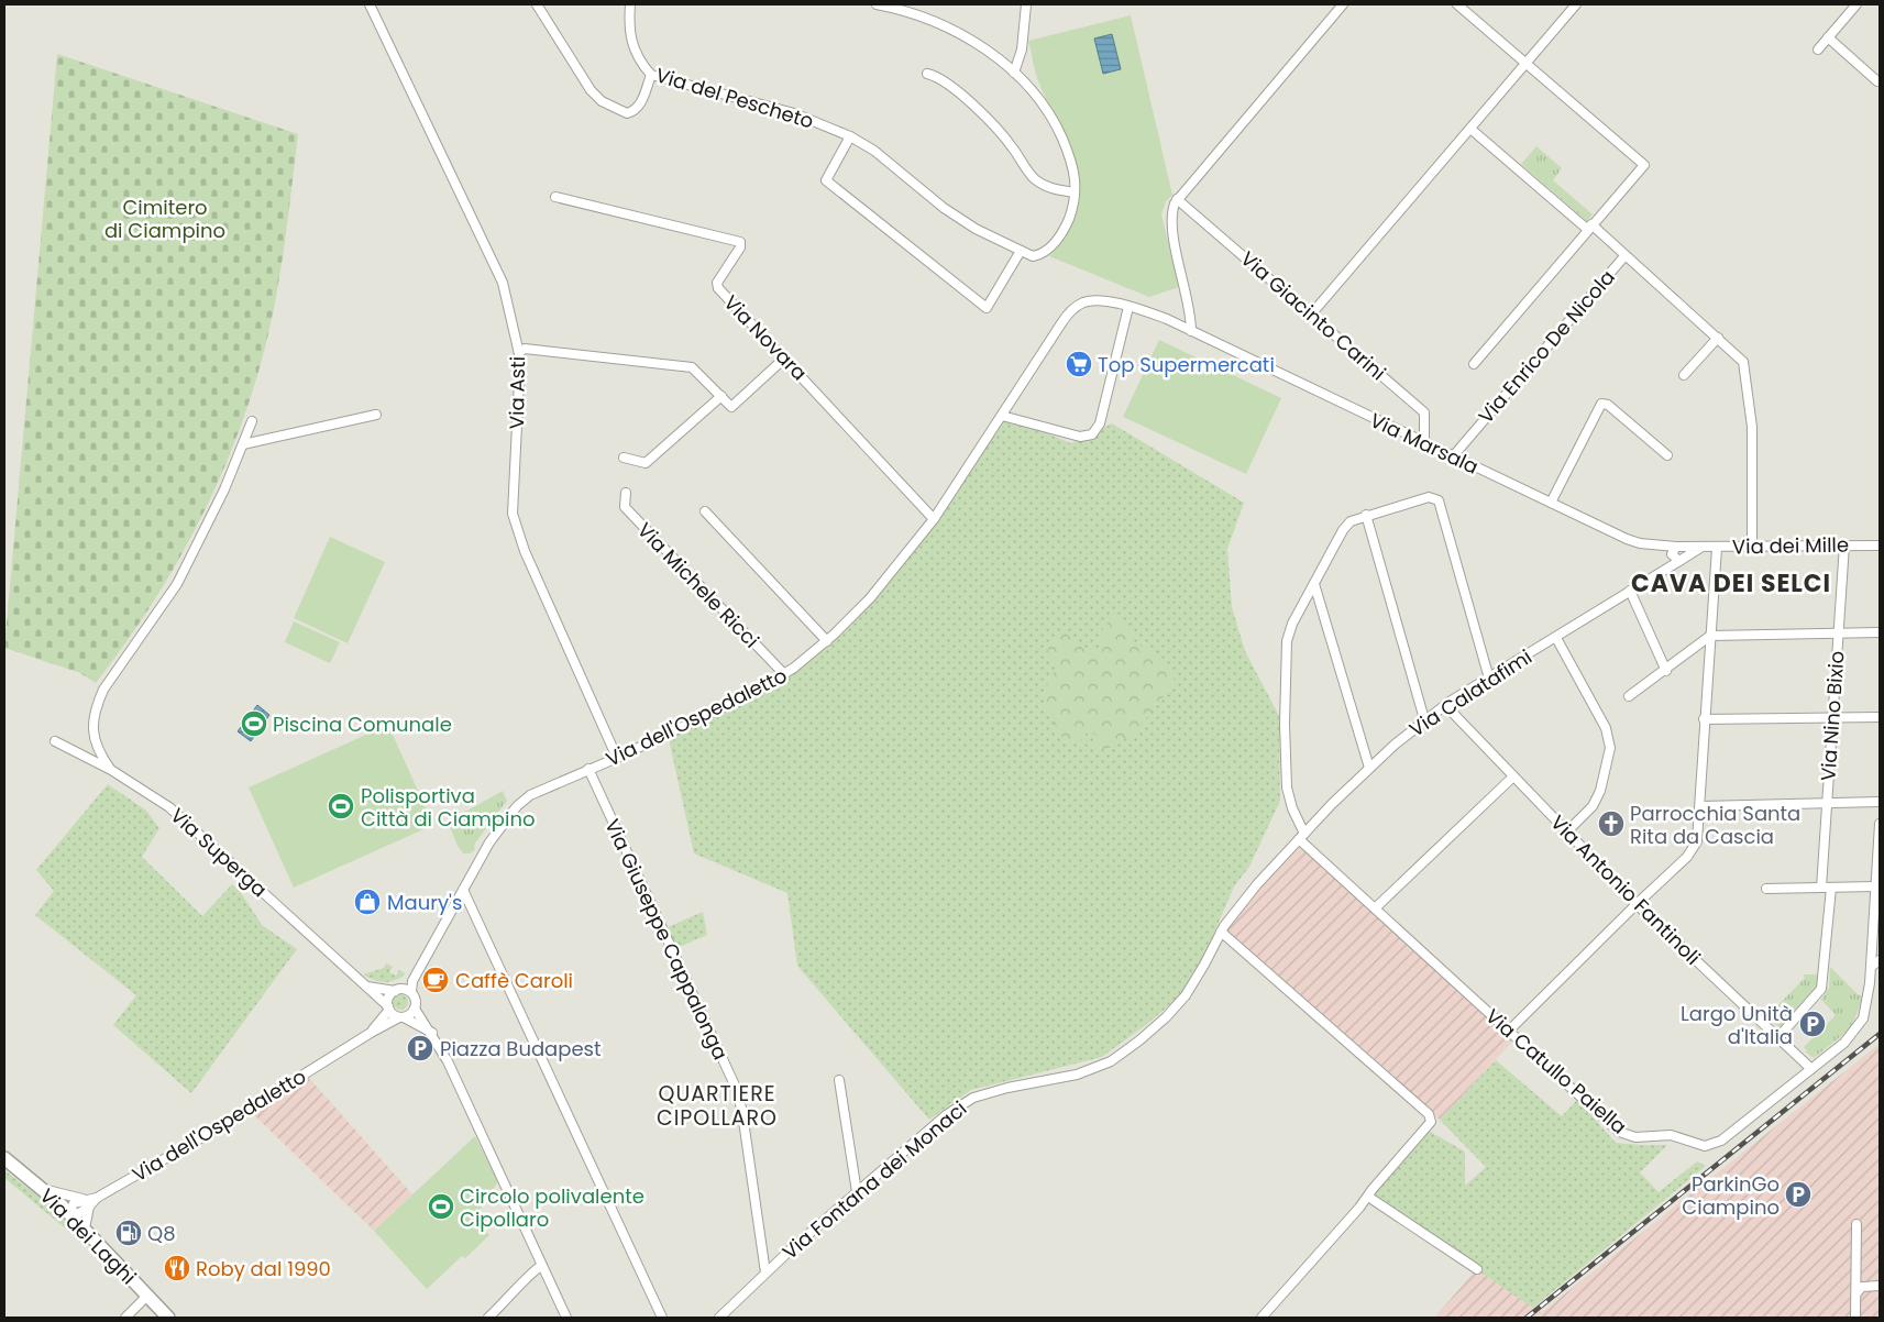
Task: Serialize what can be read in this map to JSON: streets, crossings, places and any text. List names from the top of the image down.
{
  "streets": {
    "main road": ["Via dei Laghi"],
    "street": [
      "Via del Pescheto",
      "Via Giacinto Carini",
      "Via Novara",
      "Via Enrico De Nicola",
      "Via Asti",
      "Via Marsala",
      "Via dei Mille",
      "Via Michele Ricci",
      "Via Calatafimi",
      "Via Nino Bixio",
      "Via dell'Ospedaletto",
      "Via Superga",
      "Via Antonio Fantinoli",
      "Via Giuseppe Cappalonga",
      "Via Catullo Paiella",
      "Via Fontana dei Monaci"
    ]
  },
  "crossings": [
    ["Via Giacinto Carini", "Via Marsala"],
    ["Via Novara", "Via dell'Ospedaletto"],
    ["Via Enrico De Nicola", "Via Marsala"],
    ["Via Enrico De Nicola", "Via dei Mille"],
    ["Via Asti", "Via dell'Ospedaletto"],
    ["Via Marsala", "Via dei Mille"],
    ["Via Marsala", "Via dell'Ospedaletto"],
    ["Via dei Mille", "Via Nino Bixio"],
    ["Via Michele Ricci", "Via dell'Ospedaletto"],
    ["Via Calatafimi", "Via Antonio Fantinoli"],
    ["Via Calatafimi", "Via Catullo Paiella"],
    ["Via Calatafimi", "Via Fontana dei Monaci"],
    ["Via dell'Ospedaletto", "Via Superga"],
    ["Via dell'Ospedaletto", "Via Giuseppe Cappalonga"],
    ["Via dell'Ospedaletto", "Via dei Laghi"],
    ["Via Antonio Fantinoli", "Via Catullo Paiella"],
    ["Via Giuseppe Cappalonga", "Via Fontana dei Monaci"]
  ],
  "districts": ["CAVA DEI SELCI", "QUARTIERE CIPOLLARO"],
  "parks": ["Cimitero di Ciampino"],
  "places": {
    "supermarket": ["Top Supermercati"],
    "sports": ["Piscina Comunale", "Polisportiva Città di Ciampino", "Circolo polivalente Cipollaro"],
    "church": ["Parrocchia Santa Rita da Cascia"],
    "shop": ["Maury's"],
    "cafe": ["Caffè Caroli"],
    "parking": ["Largo Unità d'Italia", "Piazza Budapest", "ParkinGo Ciampino"],
    "fuel station": ["Q8"],
    "restaurant": ["Roby dal 1990"]
  }
}
